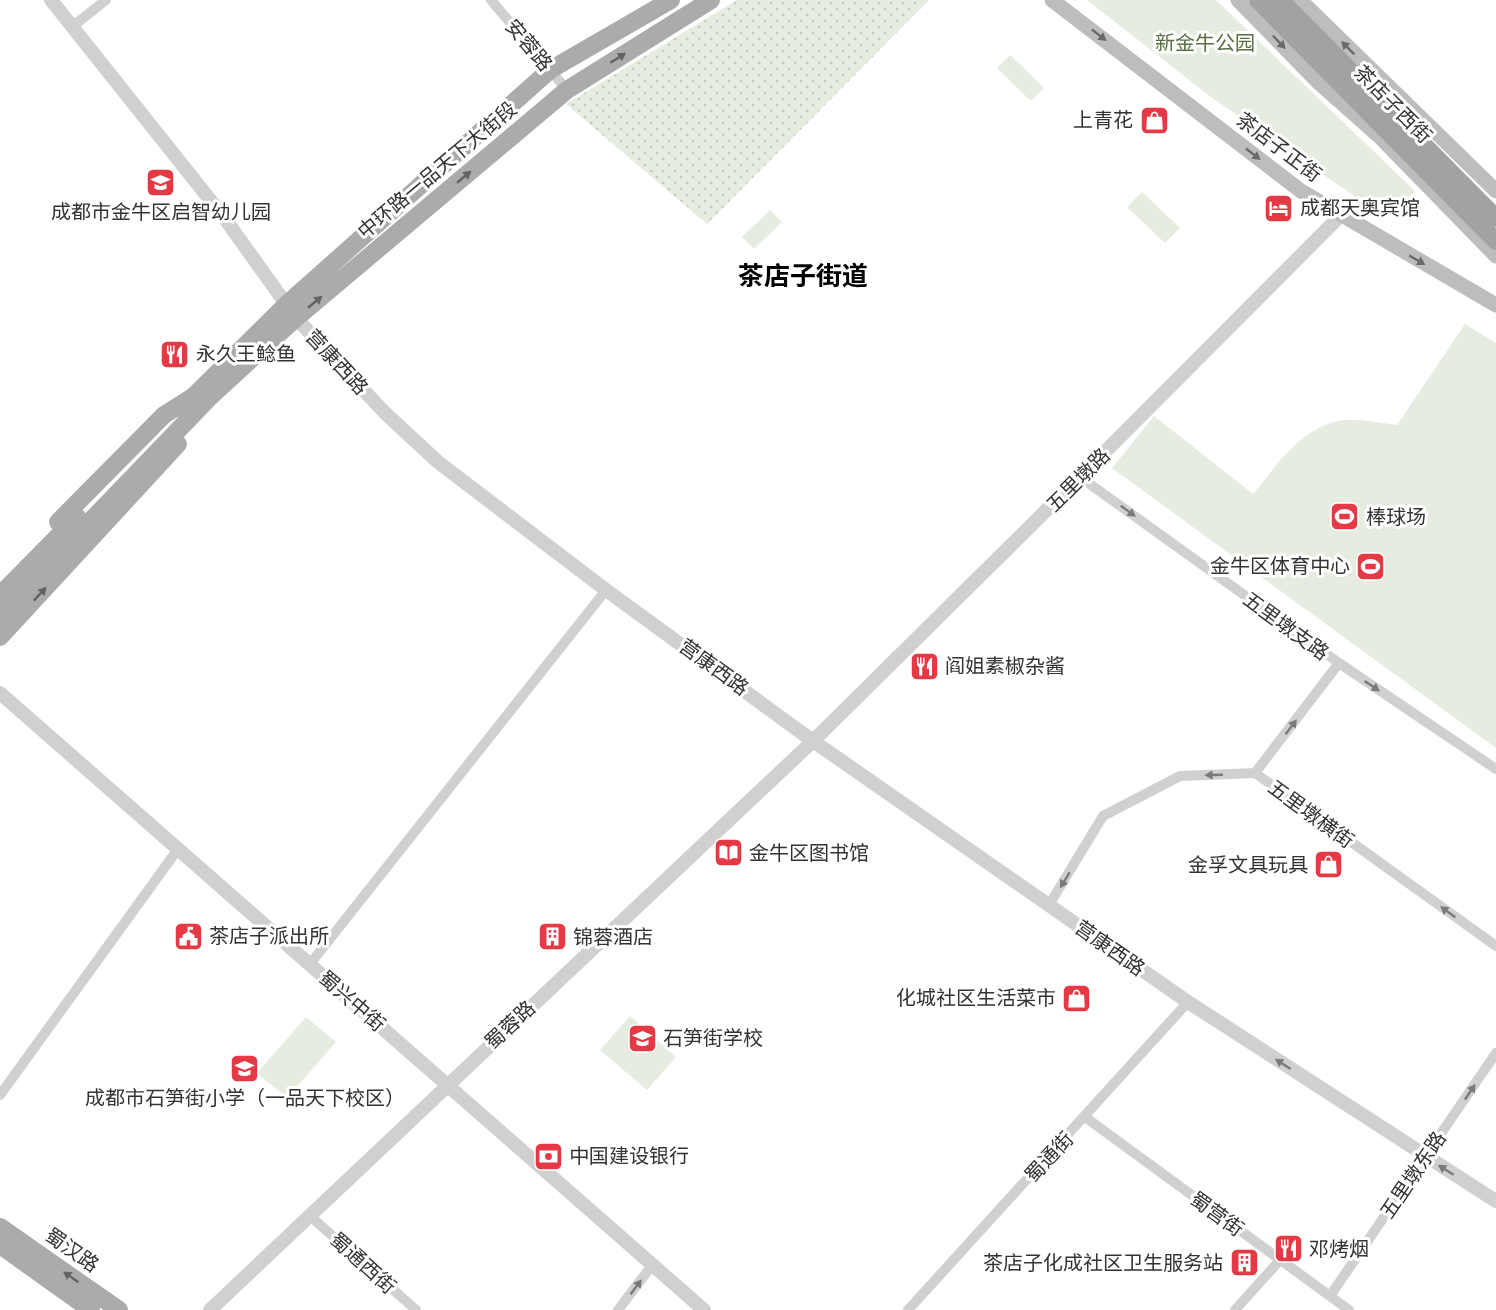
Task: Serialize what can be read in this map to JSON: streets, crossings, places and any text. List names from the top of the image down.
{
  "streets": {
    "highway": ["茶店子西街"],
    "main road": ["茶店子正街", "中环路一品天下大街段", "蜀汉路"],
    "street": [
      "安蓉路",
      "营康西路",
      "五里墩路",
      "五里墩支路",
      "五里墩横街",
      "蜀兴中街",
      "蜀蓉路",
      "蜀通街",
      "五里墩东路",
      "蜀营街",
      "蜀通西街"
    ]
  },
  "crossings": [
    ["安蓉路", "中环路一品天下大街段"],
    ["茶店子正街", "五里墩路"],
    ["中环路一品天下大街段", "营康西路"],
    ["营康西路", "五里墩路"],
    ["营康西路", "五里墩横街"],
    ["营康西路", "蜀蓉路"],
    ["营康西路", "蜀通街"],
    ["营康西路", "五里墩东路"],
    ["五里墩路", "五里墩支路"],
    ["五里墩路", "蜀蓉路"],
    ["蜀兴中街", "蜀蓉路"],
    ["蜀蓉路", "蜀通西街"],
    ["蜀通街", "蜀营街"],
    ["五里墩东路", "蜀营街"]
  ],
  "one_way": ["五里墩支路", "五里墩东路"],
  "districts": ["茶店子街道"],
  "parks": ["新金牛公园"],
  "places": {
    "shop": ["上青花", "金孚文具玩具", "化城社区生活菜市"],
    "school or university": ["成都市金牛区启智幼儿园", "石笋街学校", "成都市石笋街小学（一品天下校区）"],
    "hotel": ["成都天奥宾馆"],
    "restaurant": ["永久王鲶鱼", "阎姐素椒杂酱", "邓烤烟"],
    "sports": ["棒球场", "金牛区体育中心"],
    "library": ["金牛区图书馆"],
    "public building": ["茶店子派出所"],
    "building": ["锦蓉酒店", "茶店子化成社区卫生服务站"],
    "bank": ["中国建设银行"]
  }
}
